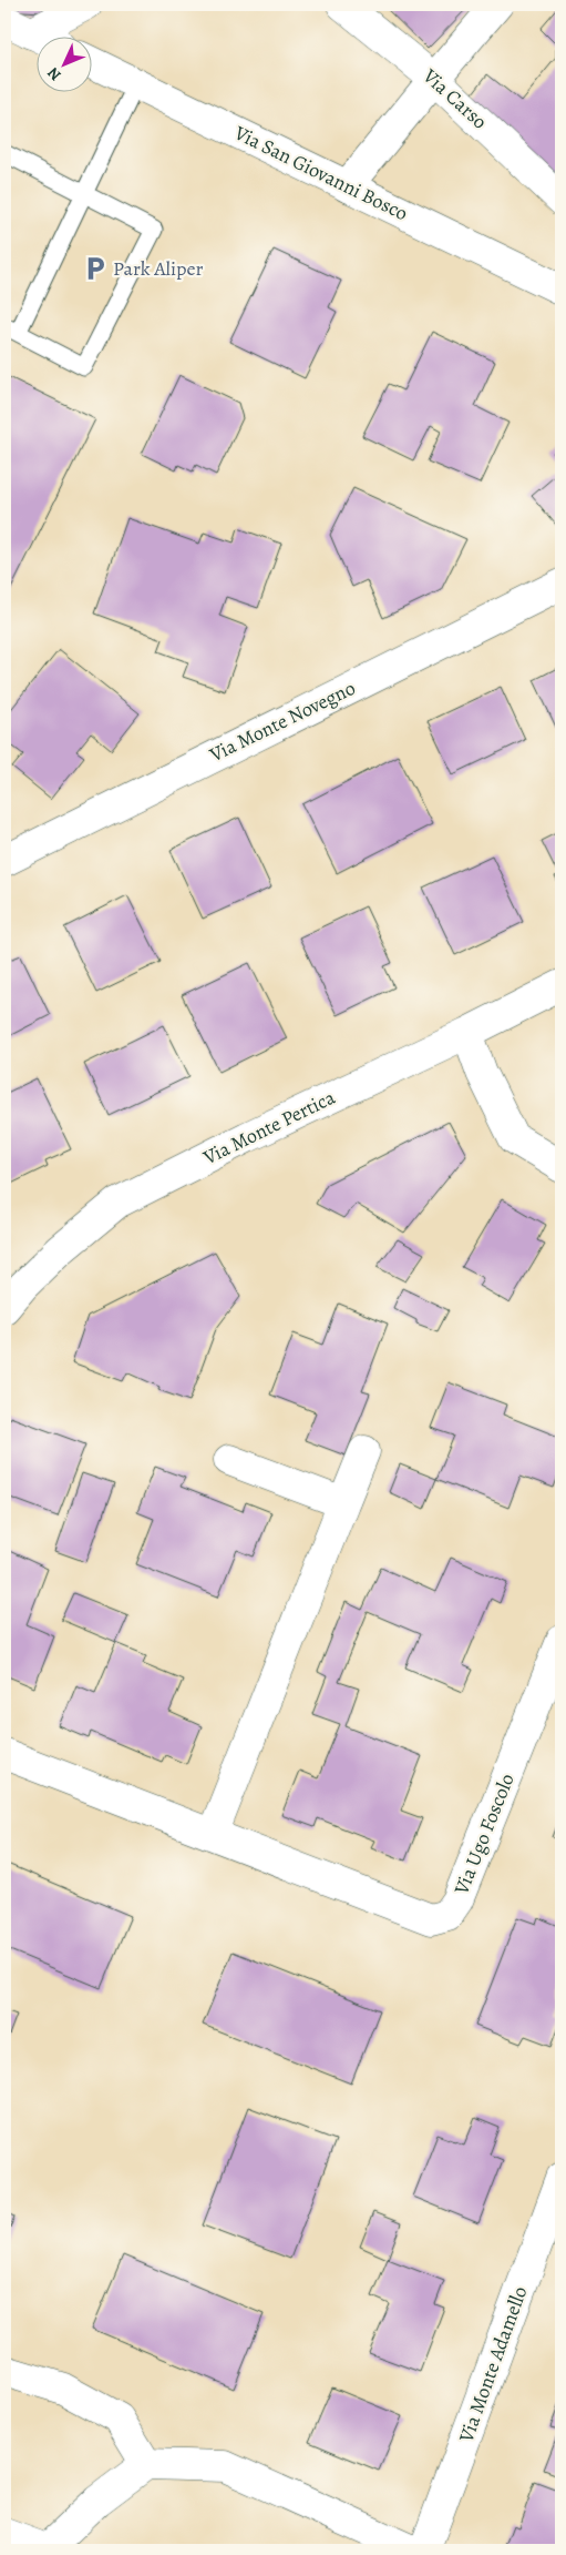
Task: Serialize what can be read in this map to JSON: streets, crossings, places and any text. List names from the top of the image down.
{
  "streets": {
    "street": [
      "Via Carso",
      "Via San Giovanni Bosco",
      "Via Monte Novegno",
      "Via Monte Pertica",
      "Via Ugo Foscolo",
      "Via Monte Adamello"
    ]
  },
  "places": {
    "parking": ["Park Aliper"]
  },
  "north": "bottom left"
}
